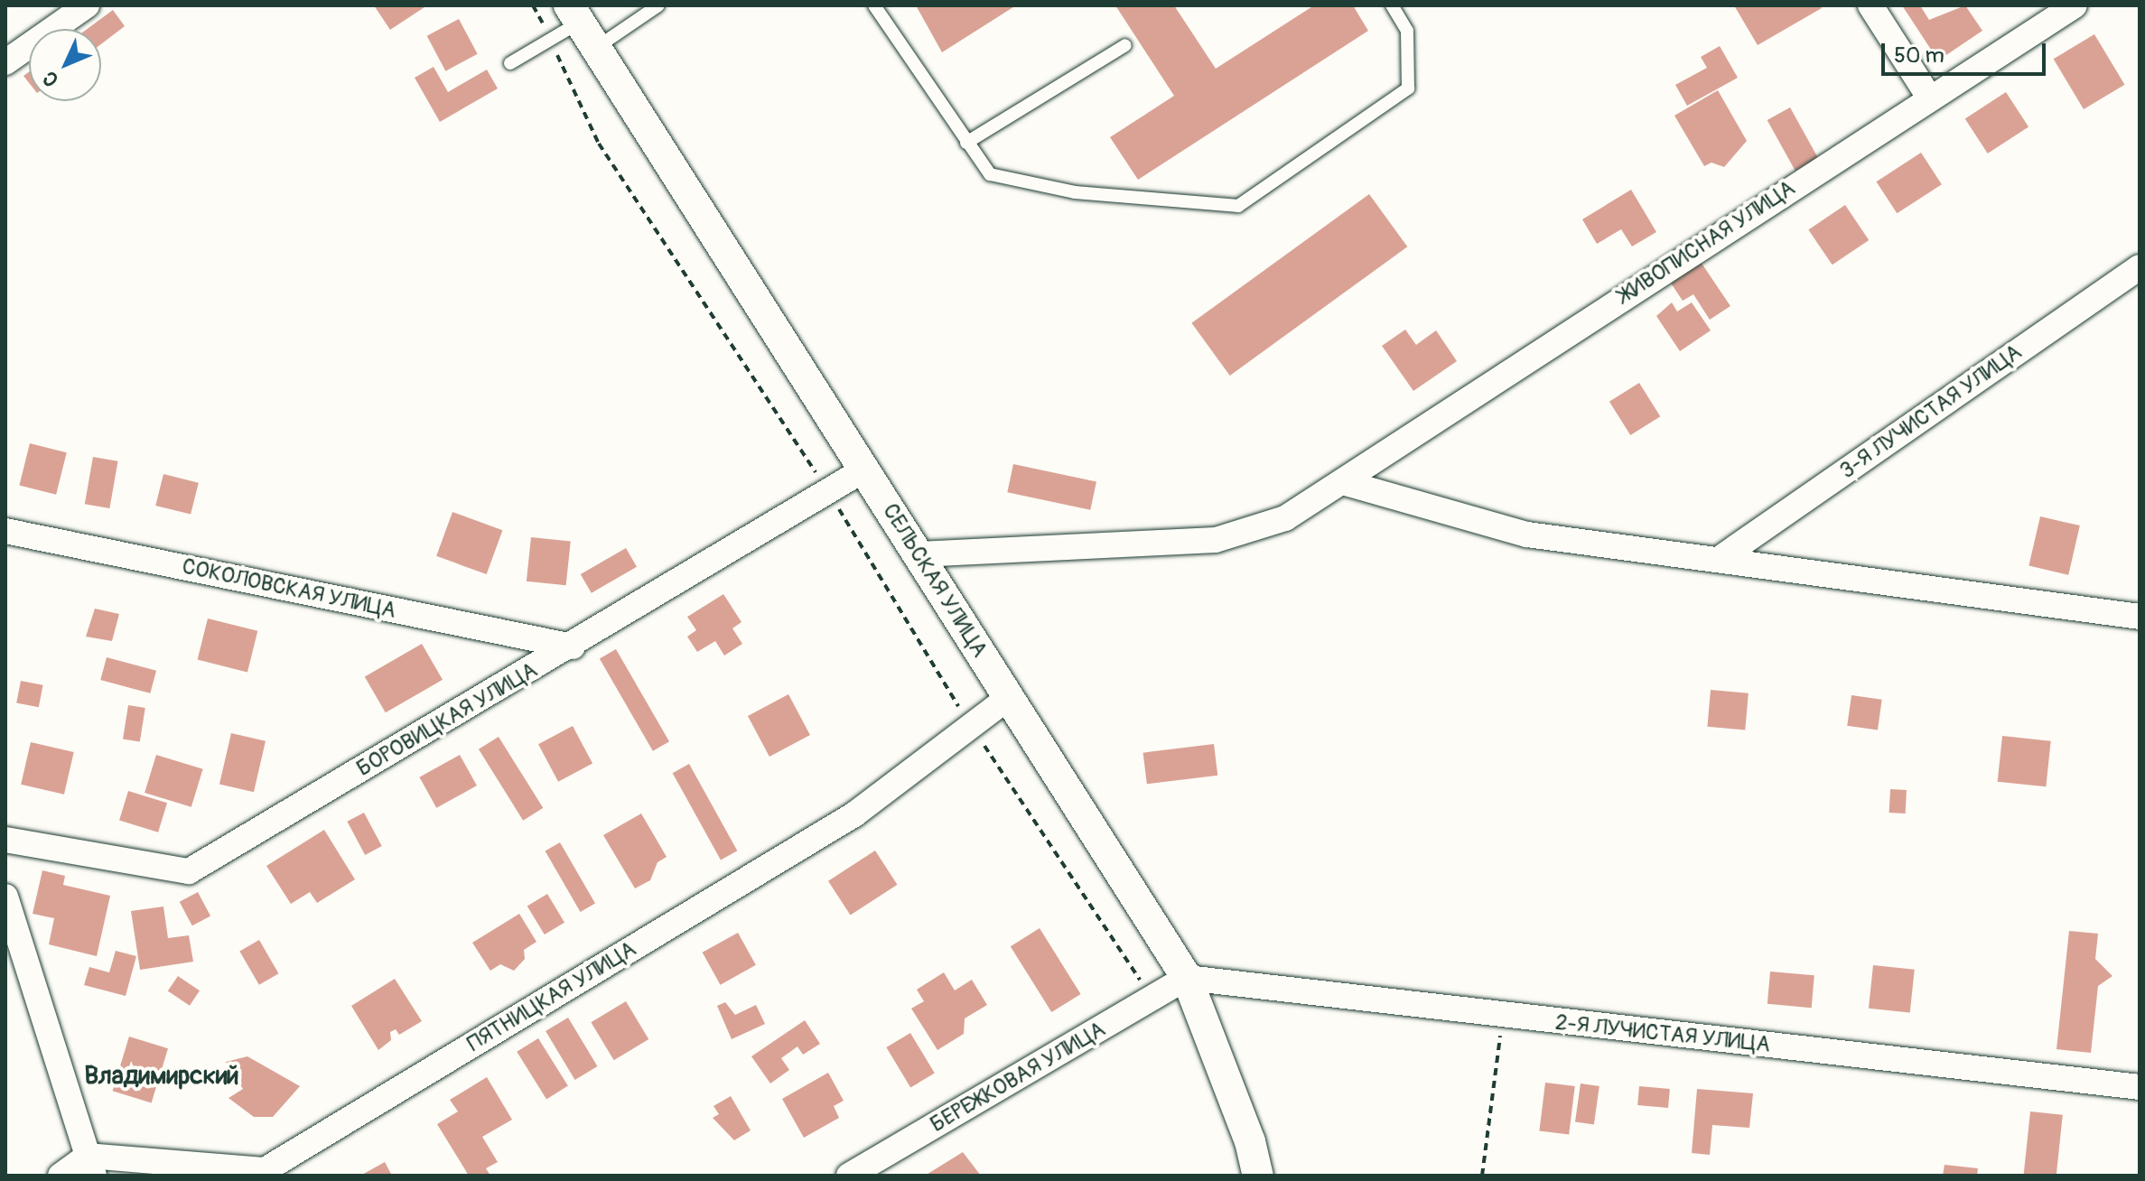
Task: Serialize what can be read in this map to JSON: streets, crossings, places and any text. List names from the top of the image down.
{
  "streets": {
    "street": [
      "ЖИВОПИСНАЯ УЛИЦА",
      "3-Я ЛУЧИСТАЯ УЛИЦА",
      "СЕЛЬСКАЯ УЛИЦА",
      "СОКОЛОВСКАЯ УЛИЦА",
      "БОРОВИЦКАЯ УЛИЦА",
      "ПЯТНИЦКАЯ УЛИЦА",
      "2-Я ЛУЧИСТАЯ УЛИЦА",
      "БЕРЕЖКОВАЯ УЛИЦА"
    ]
  },
  "crossings": [
    ["ЖИВОПИСНАЯ УЛИЦА", "СЕЛЬСКАЯ УЛИЦА"],
    ["СЕЛЬСКАЯ УЛИЦА", "БОРОВИЦКАЯ УЛИЦА"],
    ["СЕЛЬСКАЯ УЛИЦА", "ПЯТНИЦКАЯ УЛИЦА"],
    ["СЕЛЬСКАЯ УЛИЦА", "2-Я ЛУЧИСТАЯ УЛИЦА"],
    ["СЕЛЬСКАЯ УЛИЦА", "БЕРЕЖКОВАЯ УЛИЦА"],
    ["СОКОЛОВСКАЯ УЛИЦА", "БОРОВИЦКАЯ УЛИЦА"],
    ["2-Я ЛУЧИСТАЯ УЛИЦА", "БЕРЕЖКОВАЯ УЛИЦА"]
  ],
  "districts": ["Владимирский"],
  "scale_bar": "50 m",
  "north": "bottom left"
}
